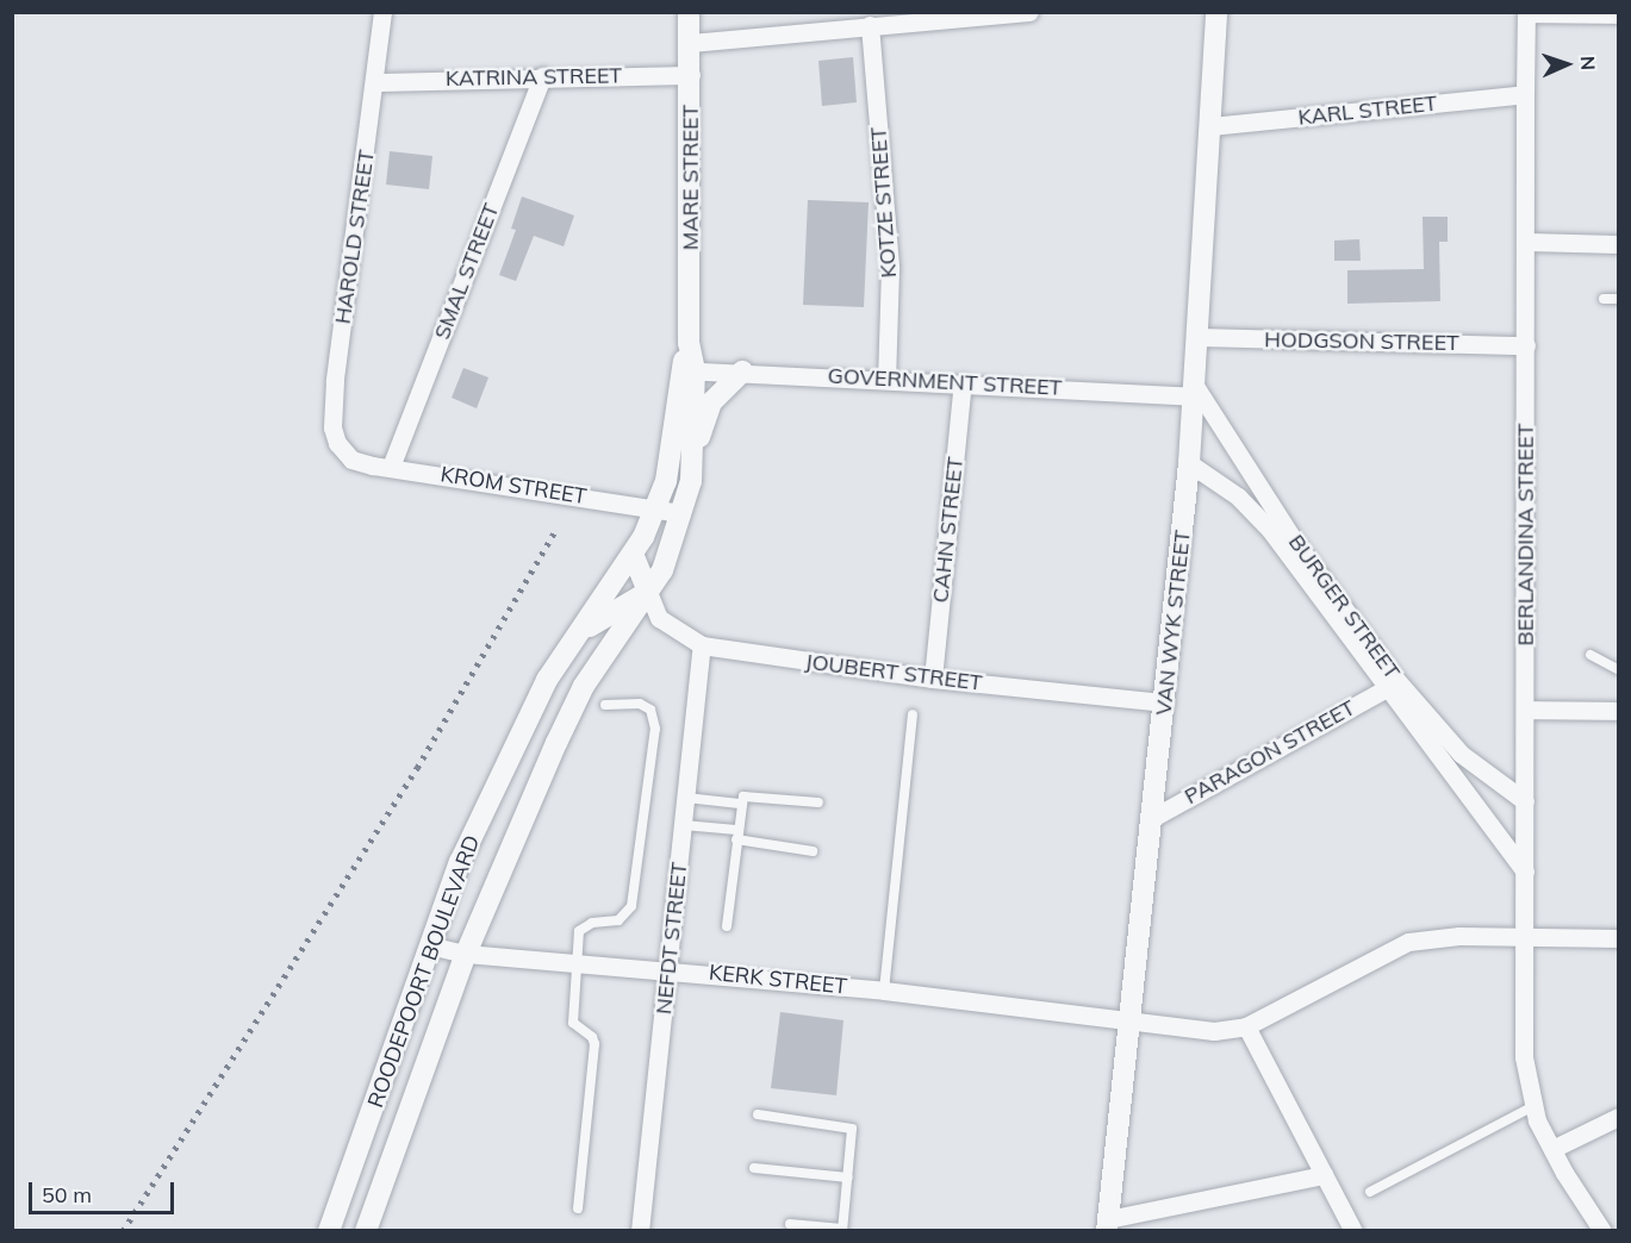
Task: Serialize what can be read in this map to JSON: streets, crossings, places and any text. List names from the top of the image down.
{
  "streets": {
    "street": [
      "KATRINA STREET",
      "KARL STREET",
      "MARE STREET",
      "KOTZE STREET",
      "HAROLD STREET",
      "SMAL STREET",
      "HODGSON STREET",
      "GOVERNMENT STREET",
      "KROM STREET",
      "CAHN STREET",
      "BERLANDINA STREET",
      "BURGER STREET",
      "VAN WYK STREET",
      "JOUBERT STREET",
      "PARAGON STREET",
      "NEFDT STREET",
      "ROODEPOORT BOULEVARD",
      "KERK STREET"
    ]
  },
  "crossings": [
    ["KATRINA STREET", "MARE STREET"],
    ["KATRINA STREET", "HAROLD STREET"],
    ["KATRINA STREET", "SMAL STREET"],
    ["KARL STREET", "BERLANDINA STREET"],
    ["KARL STREET", "VAN WYK STREET"],
    ["MARE STREET", "GOVERNMENT STREET"],
    ["MARE STREET", "ROODEPOORT BOULEVARD"],
    ["KOTZE STREET", "GOVERNMENT STREET"],
    ["HAROLD STREET", "KROM STREET"],
    ["SMAL STREET", "KROM STREET"],
    ["HODGSON STREET", "BERLANDINA STREET"],
    ["HODGSON STREET", "VAN WYK STREET"],
    ["GOVERNMENT STREET", "CAHN STREET"],
    ["GOVERNMENT STREET", "BURGER STREET"],
    ["GOVERNMENT STREET", "VAN WYK STREET"],
    ["GOVERNMENT STREET", "ROODEPOORT BOULEVARD"],
    ["KROM STREET", "ROODEPOORT BOULEVARD"],
    ["CAHN STREET", "JOUBERT STREET"],
    ["BERLANDINA STREET", "BURGER STREET"],
    ["BURGER STREET", "VAN WYK STREET"],
    ["BURGER STREET", "PARAGON STREET"],
    ["VAN WYK STREET", "JOUBERT STREET"],
    ["VAN WYK STREET", "PARAGON STREET"],
    ["VAN WYK STREET", "KERK STREET"],
    ["JOUBERT STREET", "NEFDT STREET"],
    ["JOUBERT STREET", "ROODEPOORT BOULEVARD"],
    ["NEFDT STREET", "KERK STREET"],
    ["ROODEPOORT BOULEVARD", "KERK STREET"]
  ],
  "scale_bar": "50 m",
  "north": "right"
}
